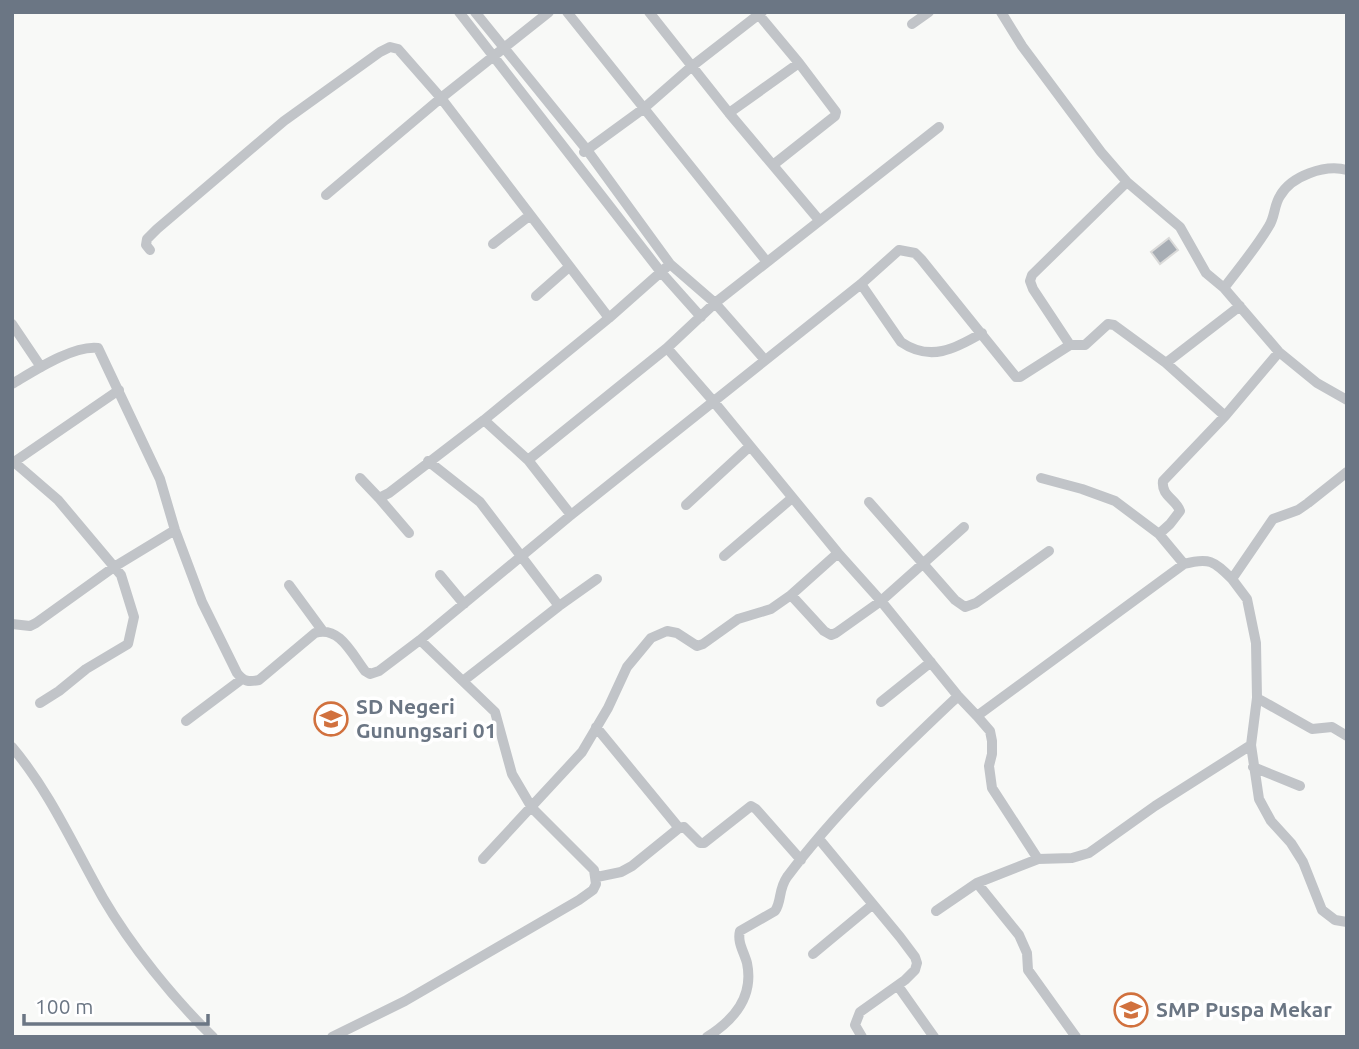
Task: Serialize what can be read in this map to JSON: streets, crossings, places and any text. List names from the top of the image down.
{
  "places": {
    "school or university": ["SD Negeri Gunungsari 01", "SMP Puspa Mekar"]
  },
  "scale_bar": "100 m"
}
